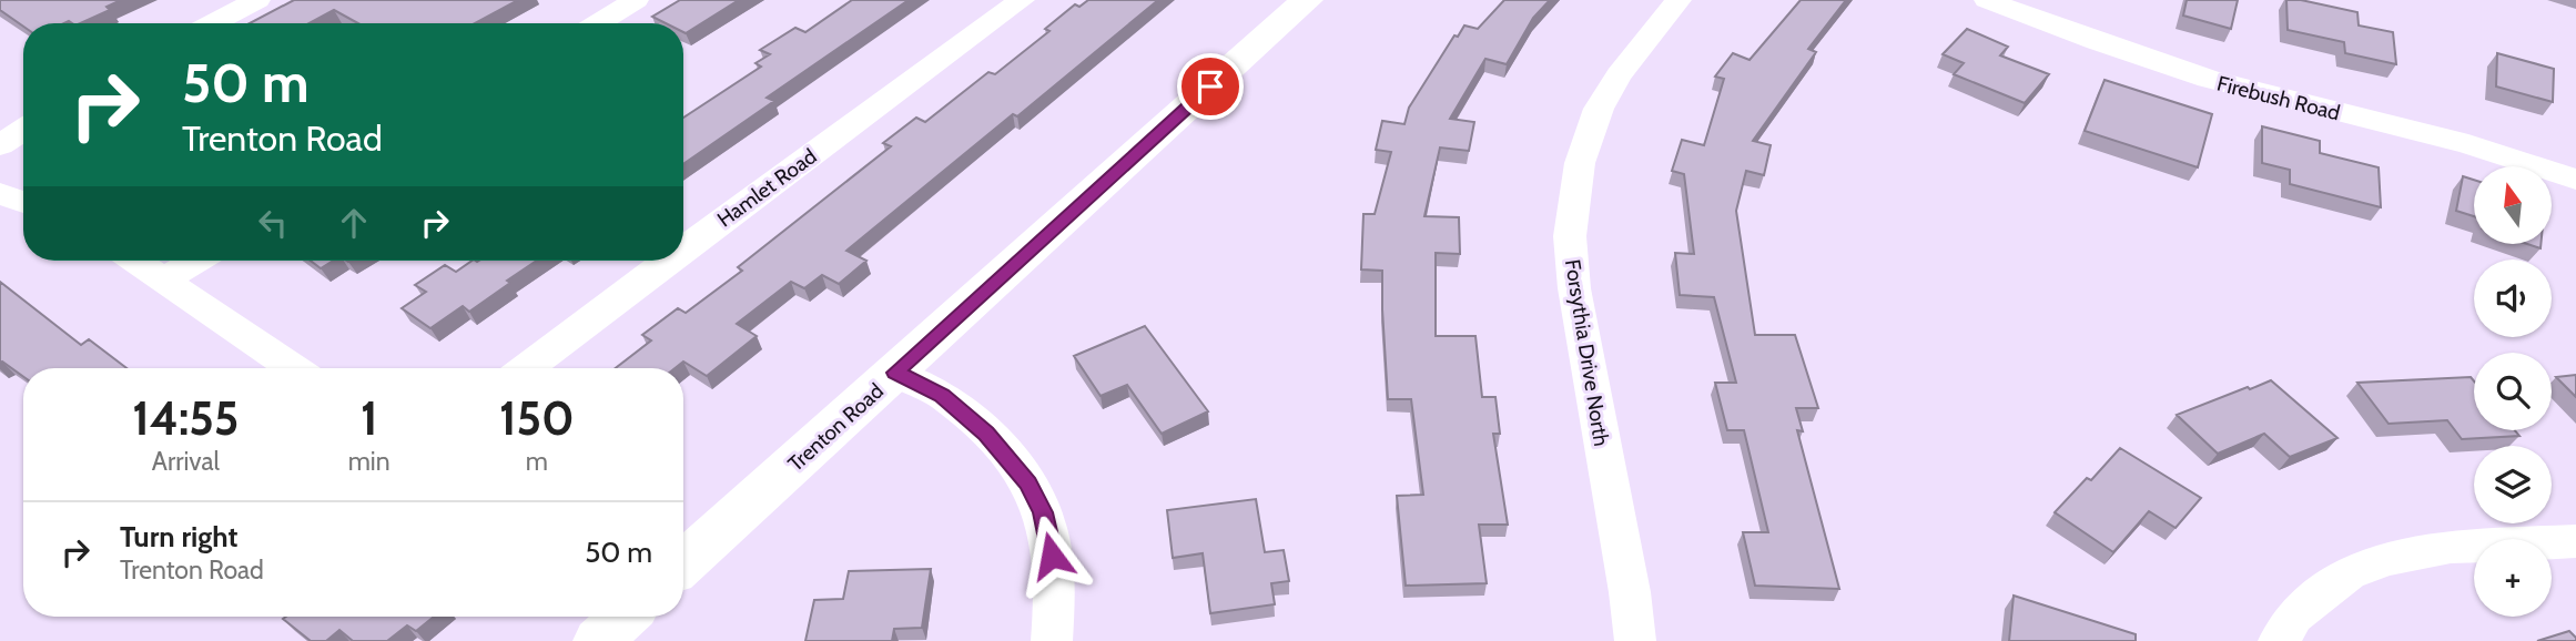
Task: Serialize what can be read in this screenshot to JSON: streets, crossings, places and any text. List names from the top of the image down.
{
  "streets": {
    "main road": ["Trenton Road"],
    "street": ["Firebush Road", "Hamlet Road", "Forsythia Drive North"]
  },
  "north": "top",
  "page": {
    "turn": ["50 m", "Trenton Road"],
    "map_buttons": "+",
    "eta": [
      "14:55",
      "Arrival",
      "1",
      "min",
      "150",
      "m"
    ],
    "list": [
      {
        "name": "Turn right",
        "note": "Trenton Road",
        "value": "50 m"
      }
    ]
  }
}
